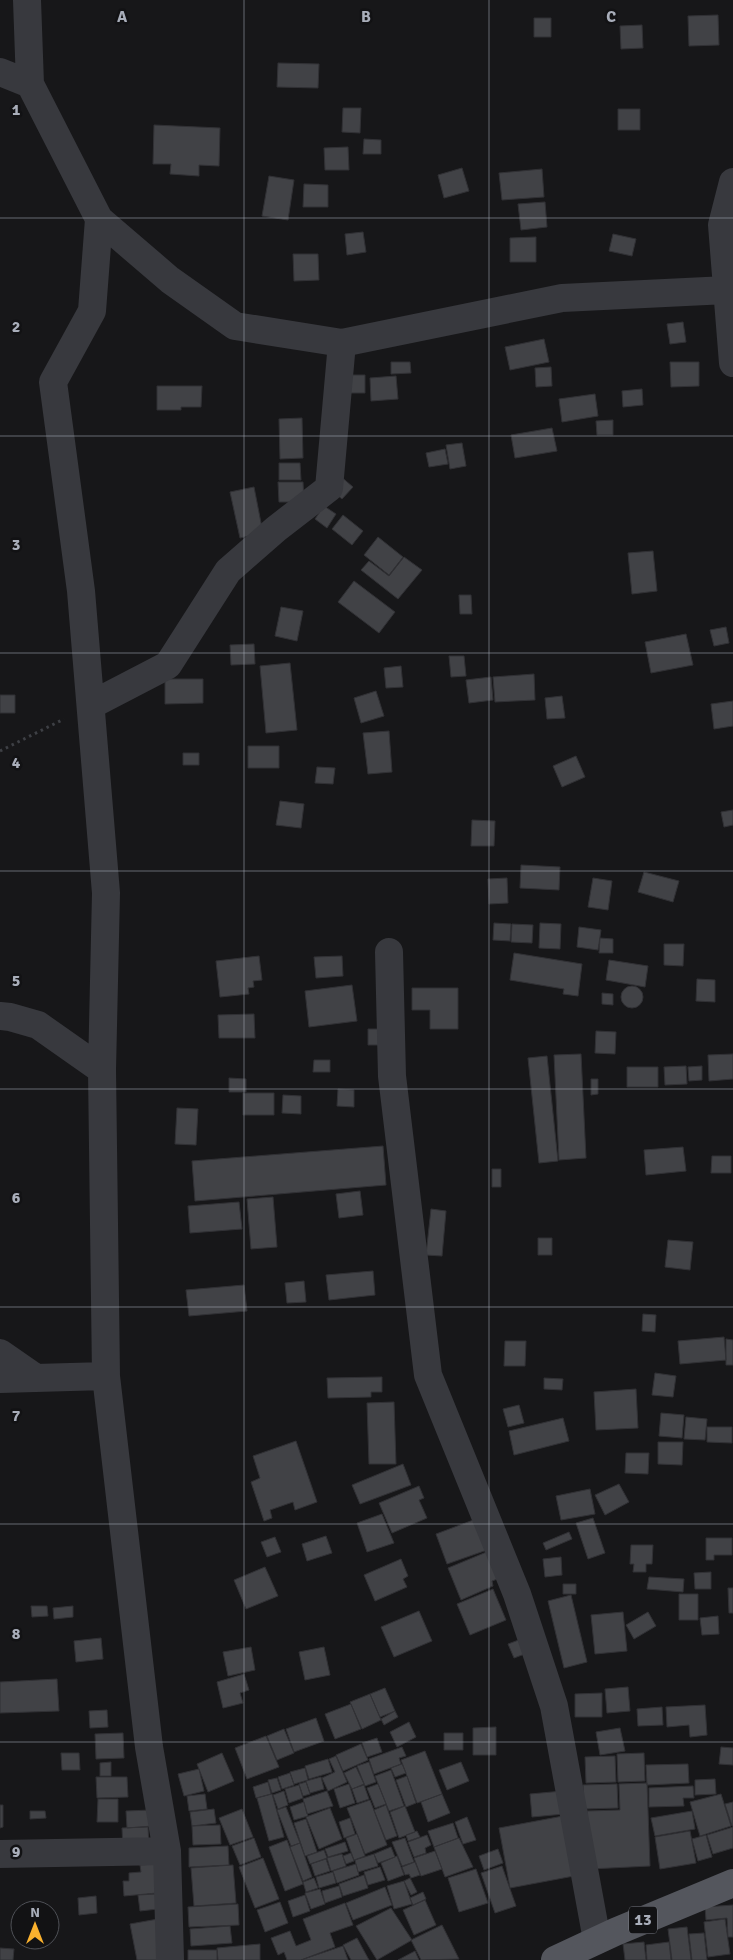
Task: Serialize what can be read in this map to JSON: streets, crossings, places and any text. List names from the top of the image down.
{
  "streets": {
    "main road": ["13"]
  },
  "north": "top",
  "grid": {
    "columns": ["A", "B", "C"],
    "rows": [
      "1",
      "2",
      "3",
      "4",
      "5",
      "6",
      "7",
      "8",
      "9"
    ]
  }
}
